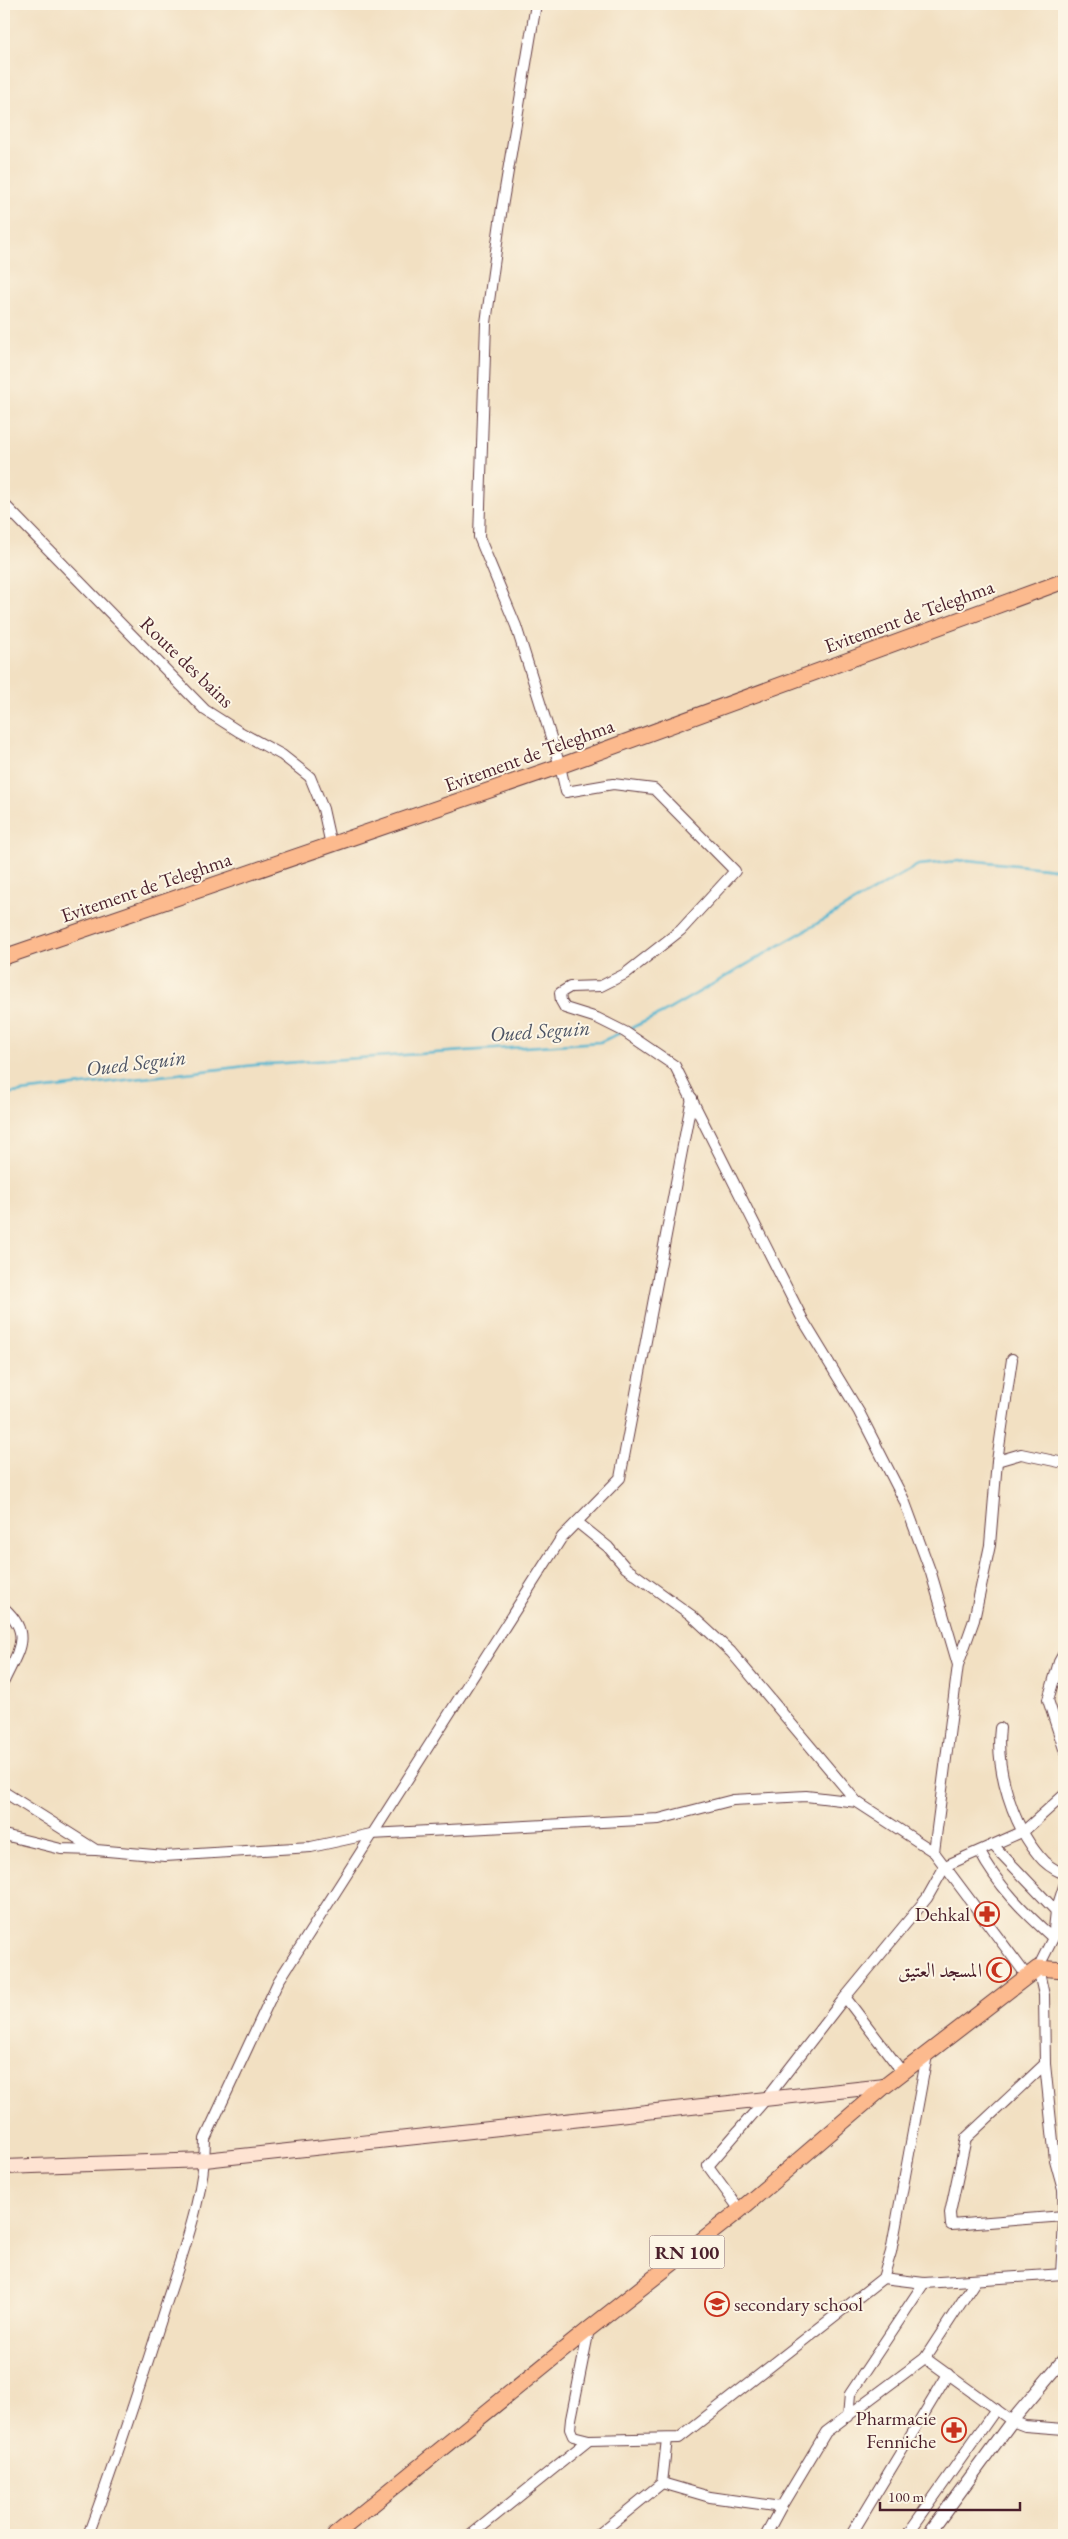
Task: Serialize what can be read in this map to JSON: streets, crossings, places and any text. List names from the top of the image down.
{
  "streets": {
    "main road": ["Evitement de Teleghma", "RN 100"],
    "street": ["Route des bains"]
  },
  "crossings": [
    ["Evitement de Teleghma", "Route des bains"]
  ],
  "water": ["Oued Seguin"],
  "places": {
    "pharmacy": ["Dehkal", "Pharmacie Fenniche"],
    "mosque": ["المسجد العتيق"],
    "school or university": ["secondary school"]
  },
  "scale_bar": "100 m"
}
